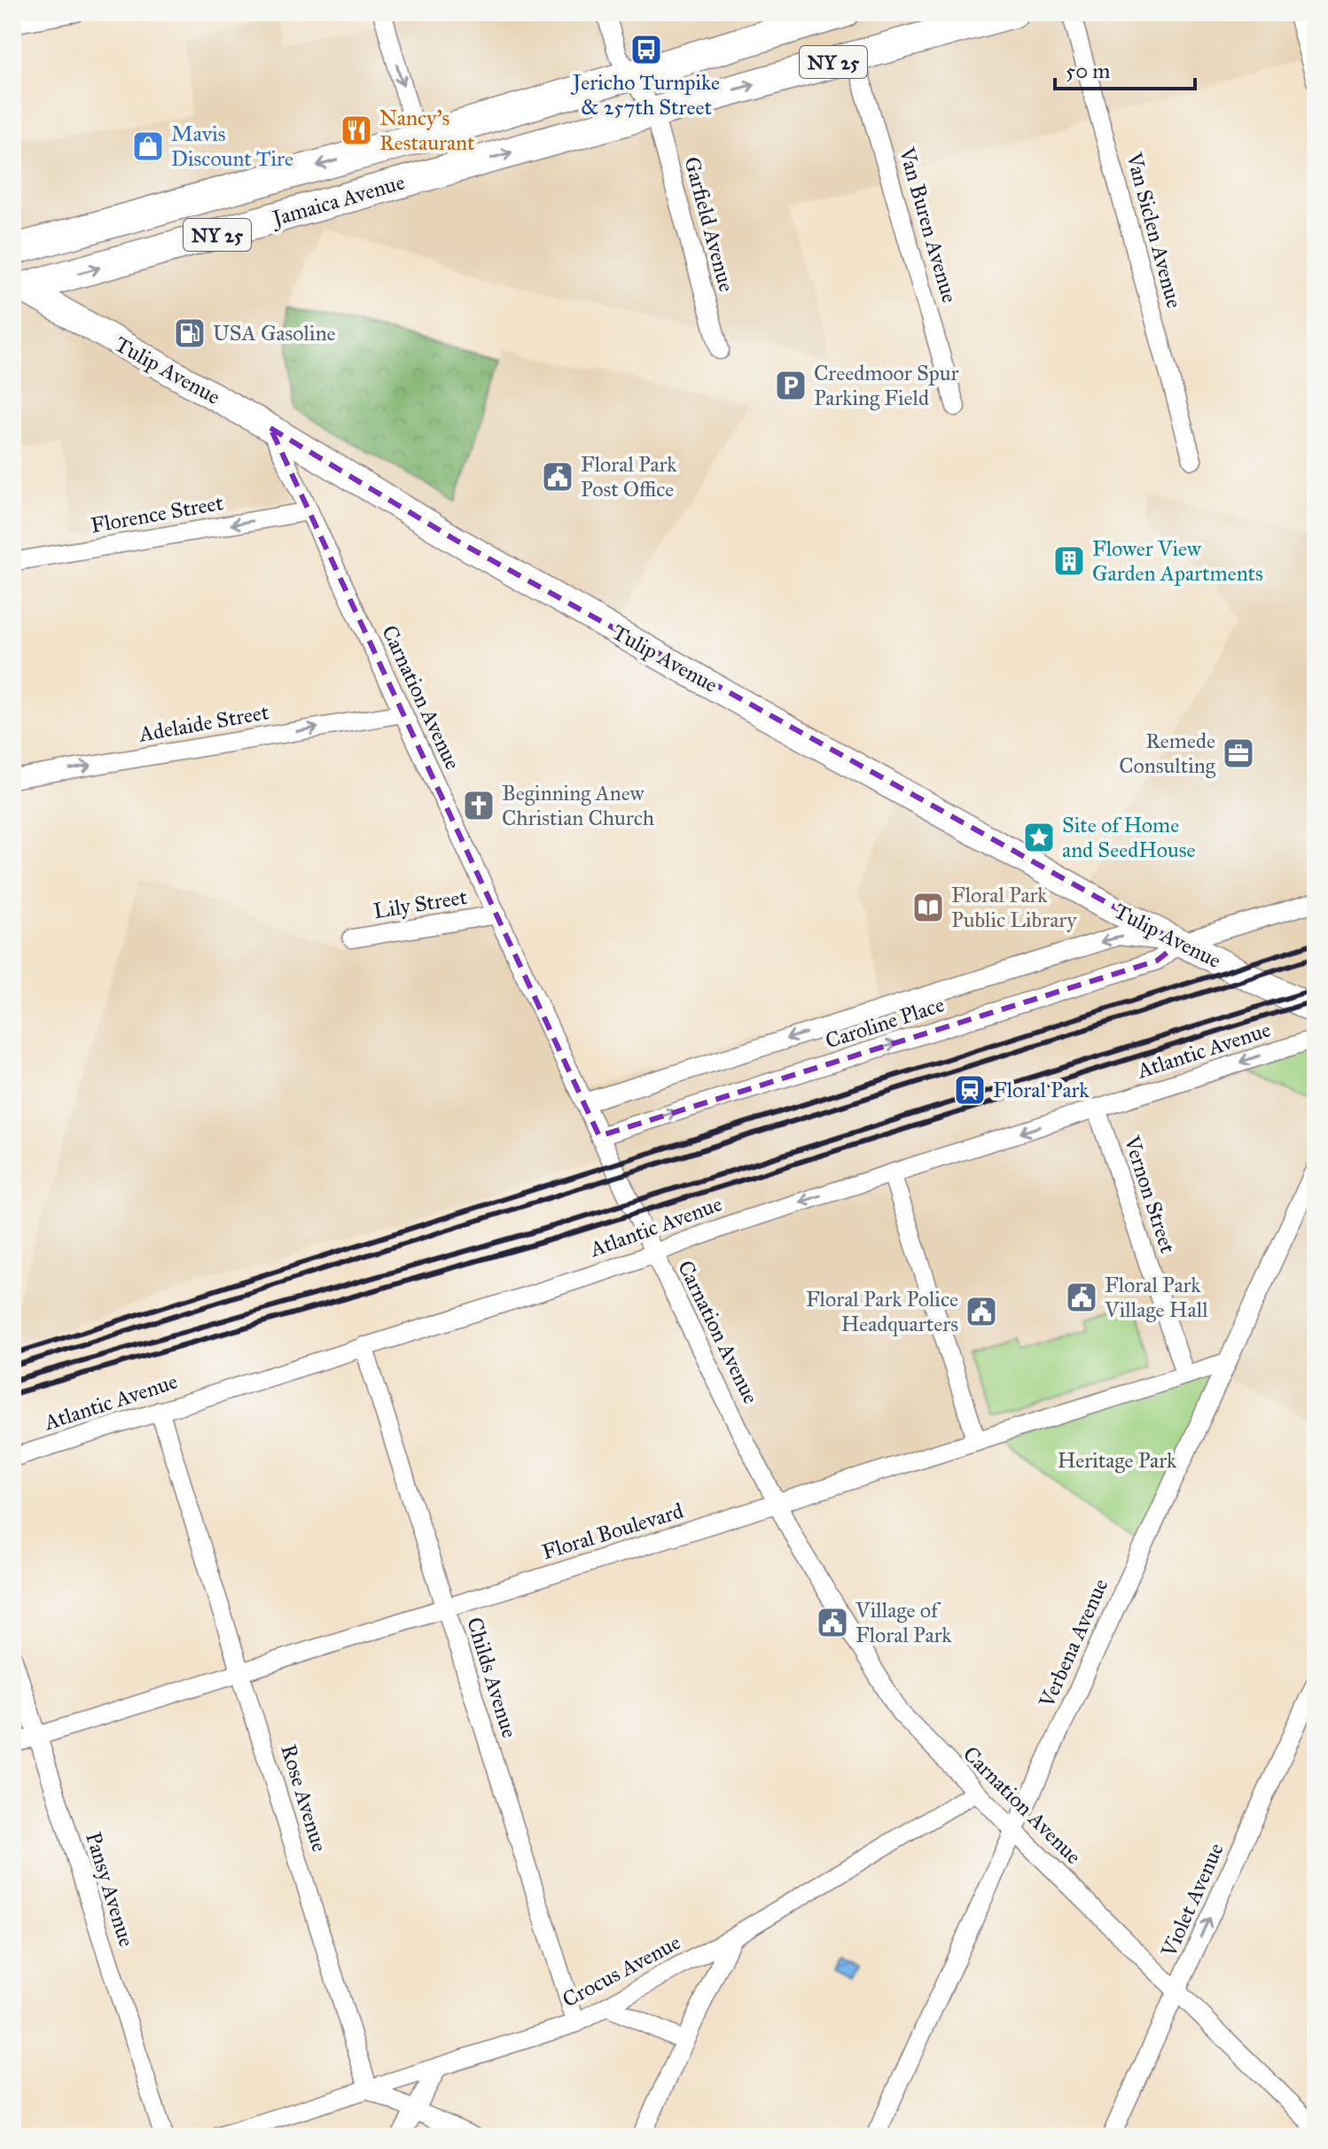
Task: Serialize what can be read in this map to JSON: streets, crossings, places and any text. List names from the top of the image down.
{
  "streets": {
    "main road": ["NY 25", "Jamaica Avenue", "Tulip Avenue"],
    "street": [
      "Garfield Avenue",
      "Van Buren Avenue",
      "Van Siclen Avenue",
      "Florence Street",
      "Carnation Avenue",
      "Adelaide Street",
      "Lily Street",
      "Caroline Place",
      "Atlantic Avenue",
      "Vernon Street",
      "Floral Boulevard",
      "Verbena Avenue",
      "Childs Avenue",
      "Rose Avenue",
      "Pansy Avenue",
      "Violet Avenue",
      "Crocus Avenue"
    ]
  },
  "crossings": [
    ["NY 25", "Jamaica Avenue"],
    ["NY 25", "Garfield Avenue"],
    ["NY 25", "Van Buren Avenue"],
    ["Jamaica Avenue", "Garfield Avenue"],
    ["Jamaica Avenue", "Tulip Avenue"],
    ["Tulip Avenue", "Carnation Avenue"],
    ["Tulip Avenue", "Caroline Place"],
    ["Florence Street", "Carnation Avenue"],
    ["Carnation Avenue", "Adelaide Street"],
    ["Carnation Avenue", "Lily Street"],
    ["Carnation Avenue", "Caroline Place"],
    ["Carnation Avenue", "Atlantic Avenue"],
    ["Carnation Avenue", "Floral Boulevard"],
    ["Carnation Avenue", "Verbena Avenue"],
    ["Carnation Avenue", "Violet Avenue"],
    ["Carnation Avenue", "Crocus Avenue"],
    ["Atlantic Avenue", "Vernon Street"],
    ["Atlantic Avenue", "Childs Avenue"],
    ["Atlantic Avenue", "Rose Avenue"],
    ["Vernon Street", "Floral Boulevard"],
    ["Floral Boulevard", "Verbena Avenue"],
    ["Floral Boulevard", "Childs Avenue"],
    ["Floral Boulevard", "Rose Avenue"],
    ["Floral Boulevard", "Pansy Avenue"],
    ["Childs Avenue", "Crocus Avenue"],
    ["Rose Avenue", "Crocus Avenue"]
  ],
  "one_way": ["Florence Street", "Adelaide Street", "Violet Avenue"],
  "parks": ["Heritage Park"],
  "places": {
    "bus stop": ["Jericho Turnpike & 257th Street"],
    "restaurant": ["Nancy's Restaurant"],
    "shop": ["Mavis Discount Tire"],
    "fuel station": ["USA Gasoline"],
    "parking": ["Creedmoor Spur Parking Field"],
    "public building": [
      "Floral Park Post Office",
      "Floral Park Village Hall",
      "Floral Park Police Headquarters",
      "Village of Floral Park"
    ],
    "building": ["Flower View Garden Apartments"],
    "office": ["Remede Consulting"],
    "church": ["Beginning Anew Christian Church"],
    "place": ["Site of Home and SeedHouse"],
    "library": ["Floral Park Public Library"],
    "station": ["Floral Park"]
  },
  "scale_bar": "50 m"
}
